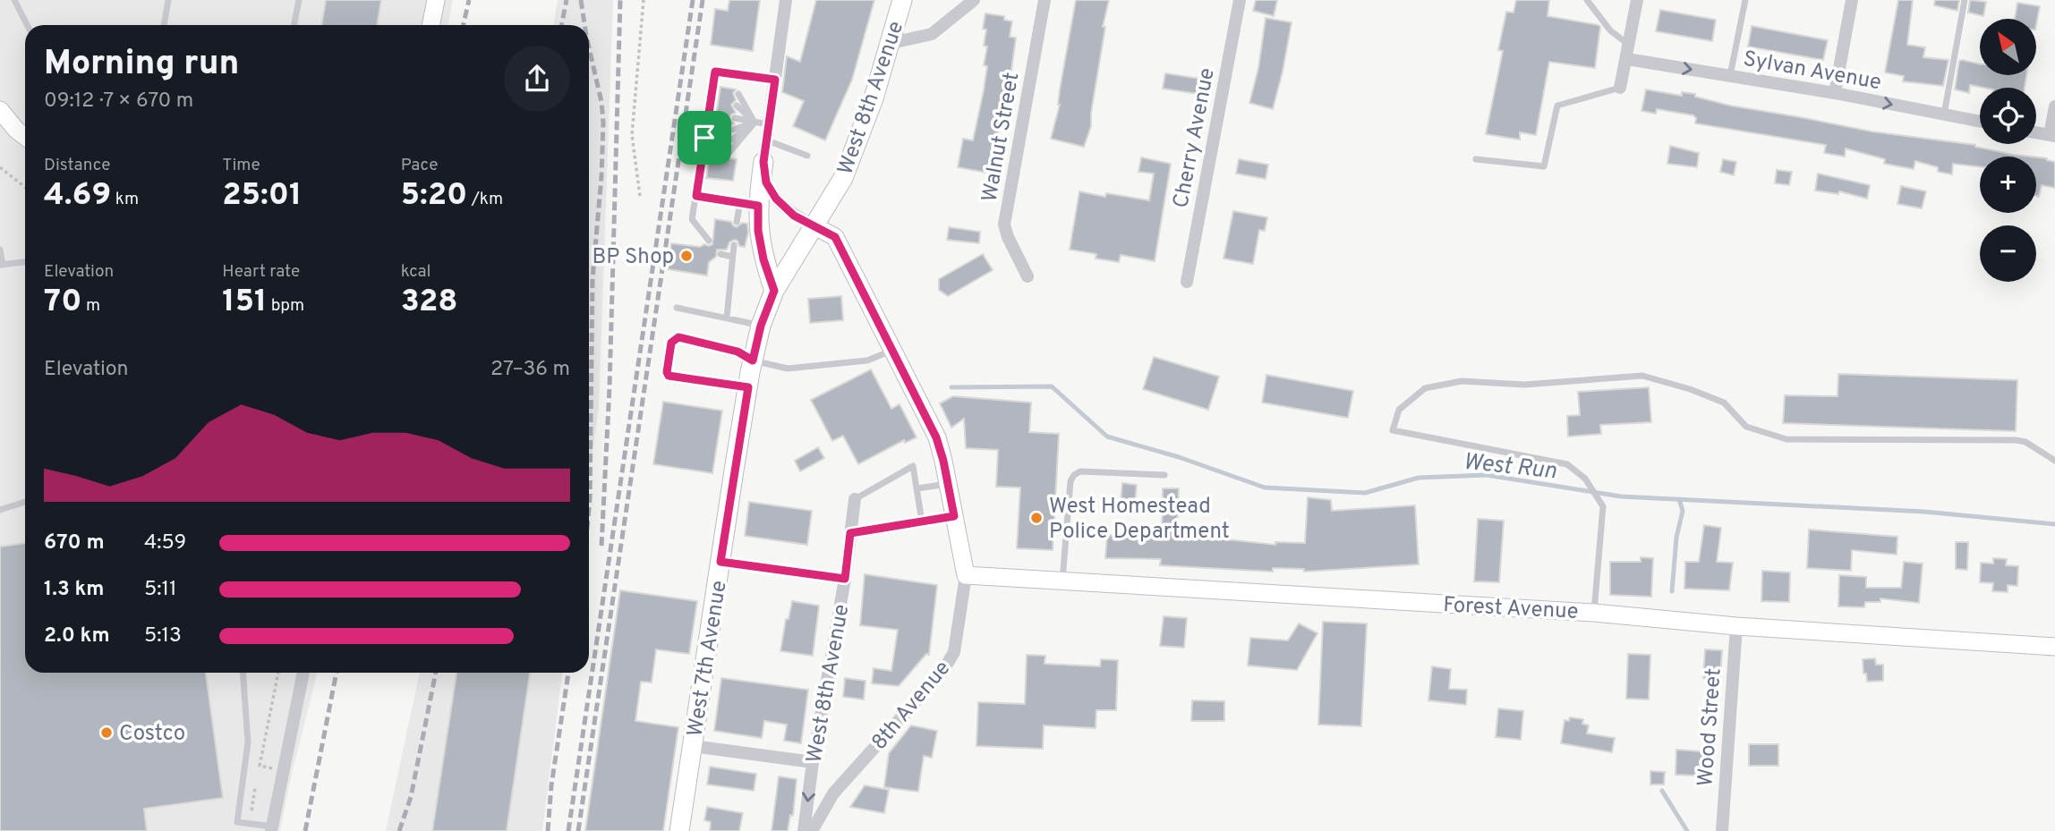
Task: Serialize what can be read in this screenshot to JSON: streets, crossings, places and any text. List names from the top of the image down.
{
  "streets": {
    "main road": ["West 8th Avenue", "West 7th Avenue"],
    "street": [
      "Sylvan Avenue",
      "Walnut Street",
      "Cherry Avenue",
      "Forest Avenue",
      "8th Avenue",
      "Wood Street"
    ]
  },
  "crossings": [
    ["West 8th Avenue", "West 7th Avenue"],
    ["West 8th Avenue", "8th Avenue"],
    ["Forest Avenue", "8th Avenue"],
    ["Forest Avenue", "Wood Street"],
    ["West 7th Avenue", "8th Avenue"]
  ],
  "one_way": ["Sylvan Avenue"],
  "water": ["West Run"],
  "places": ["BP Shop", "West Homestead Police Department", "Costco"],
  "north": "top left",
  "page": {
    "map_buttons": ["+", "−"],
    "heading": ["Morning run", "09:12 · 7 × 670 m"],
    "stats": [
      ["Distance", "4.69 km"],
      ["Time", "25:01"],
      ["Pace", "5:20 /km"],
      ["Elevation", "70 m"],
      ["Heart rate", "151 bpm"],
      ["kcal", "328"]
    ],
    "chart": ["Elevation", "27–36 m"],
    "list": [
      {
        "name": "670 m",
        "note": "4:59"
      },
      {
        "name": "1.3 km",
        "note": "5:11"
      },
      {
        "name": "2.0 km",
        "note": "5:13"
      }
    ]
  }
}
